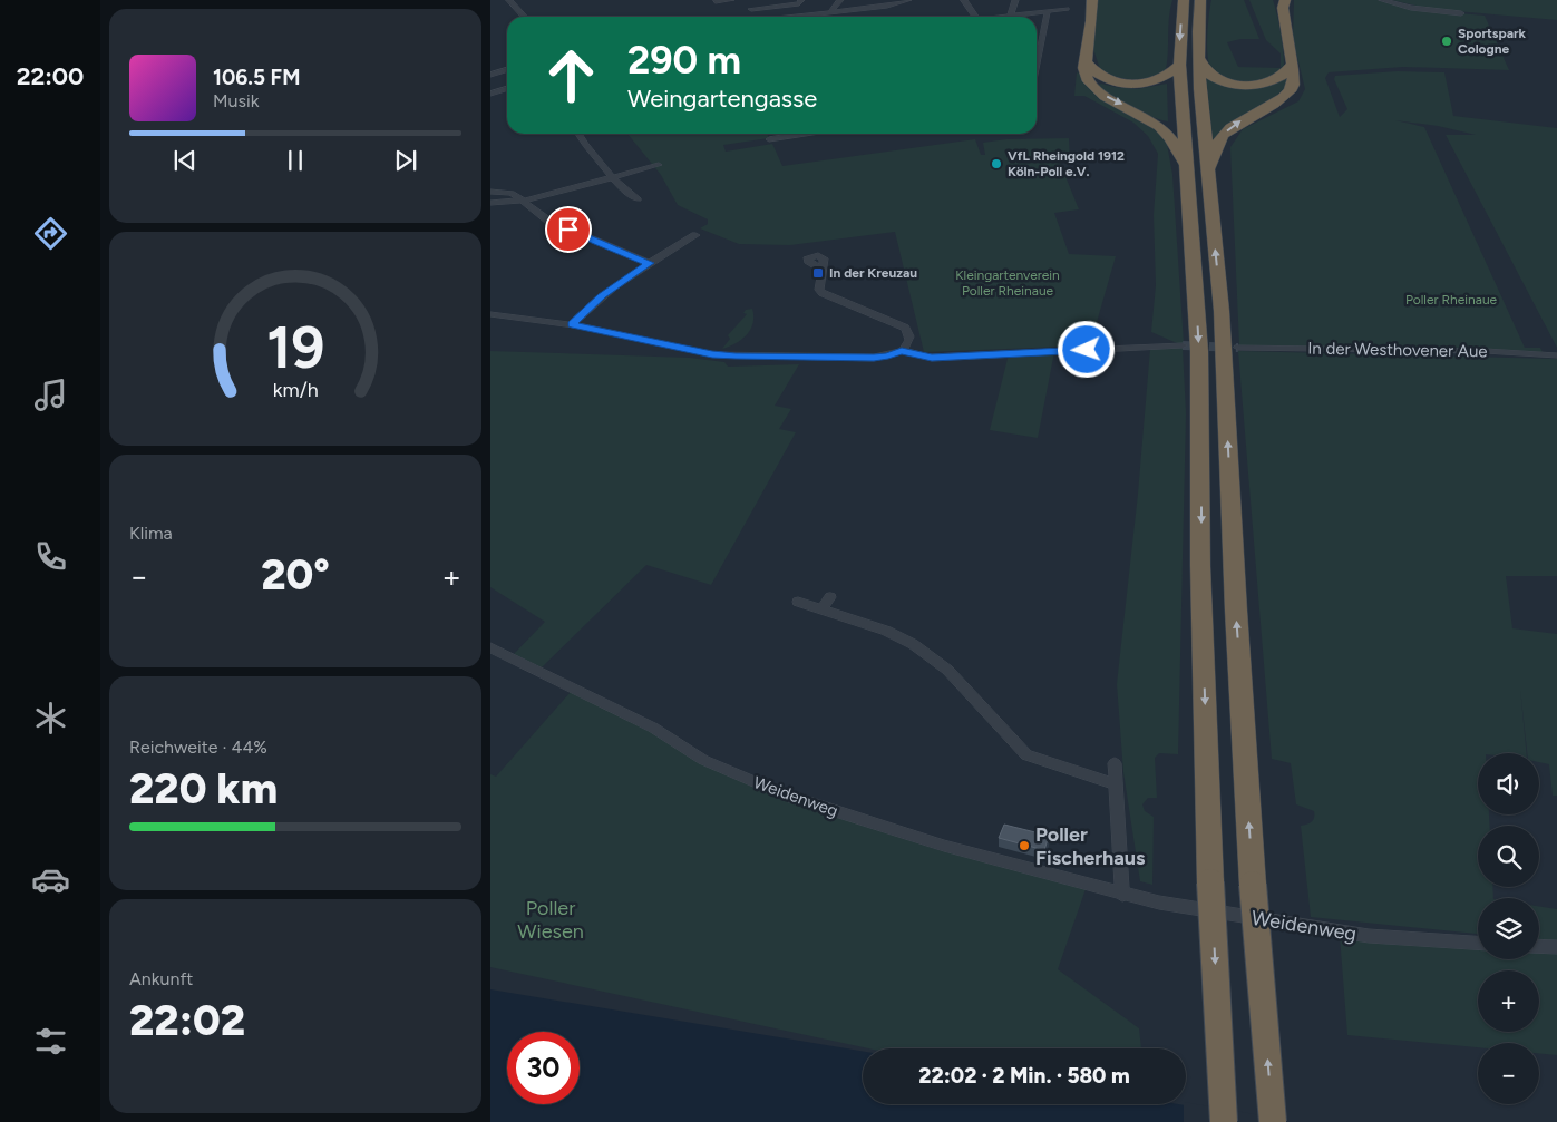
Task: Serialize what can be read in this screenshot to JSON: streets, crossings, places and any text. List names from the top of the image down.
{
  "streets": {
    "street": ["In der Westhovener Aue", "Weidenweg"]
  },
  "parks": ["Kleingartenverein Poller Rheinaue", "Poller Rheinaue", "Poller Wiesen"],
  "places": {
    "other": ["Sportspark Cologne", "VfL Rheingold 1912 Köln-Poll e.V.", "Poller Fischerhaus"],
    "transit": ["In der Kreuzau"]
  },
  "page": {
    "tabs": "22:00",
    "turn": ["290 m", "Weingartengasse"],
    "song": ["106.5 FM", "Musik"],
    "tile": [
      "Klima",
      ["Reichweite · 44%", "220 km"],
      ["Ankunft", "22:02"]
    ],
    "heat": ["−", "20°", "+"],
    "map_buttons": ["+", "−"],
    "limit": "30",
    "trip": "22:02 · 2 Min. · 580 m",
    "gauge": ["19", "km/h"]
  }
}
